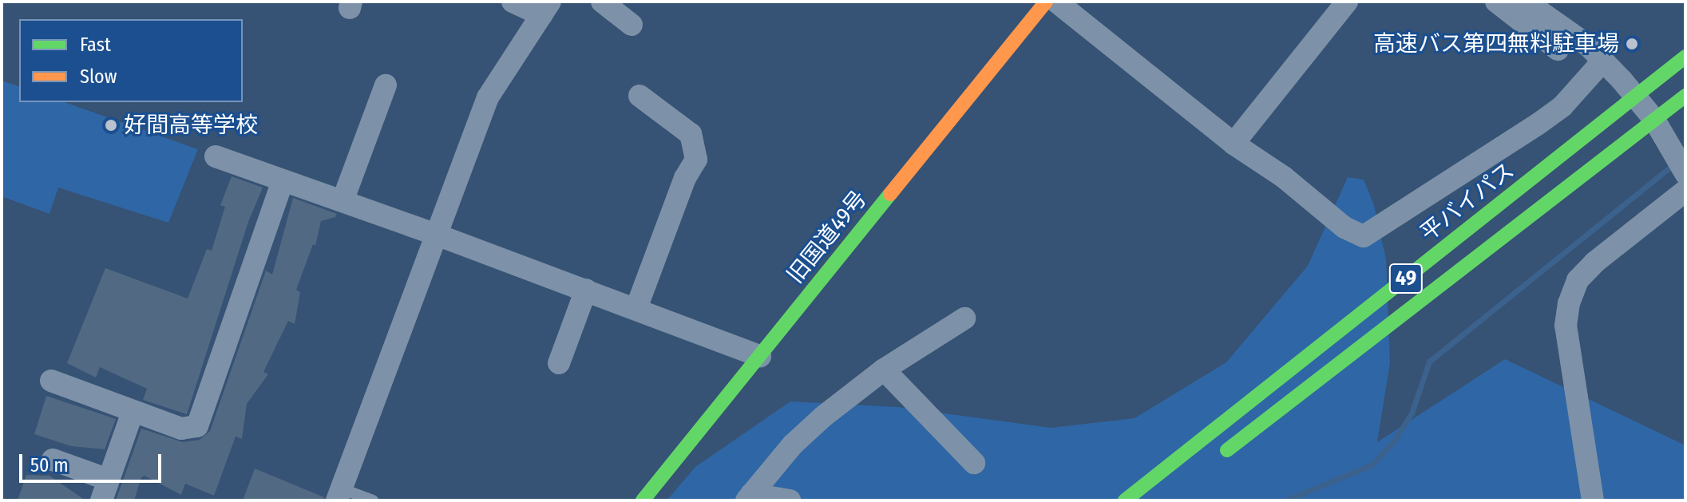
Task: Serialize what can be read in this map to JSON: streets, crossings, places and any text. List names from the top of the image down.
{
  "streets": {
    "main road": ["平バイパス", "旧国道49号", "49"]
  },
  "places": ["高速バス第四無料駐車場", "好間高等学校"],
  "legend": ["Fast", "Slow"],
  "scale_bar": "50 m"
}
